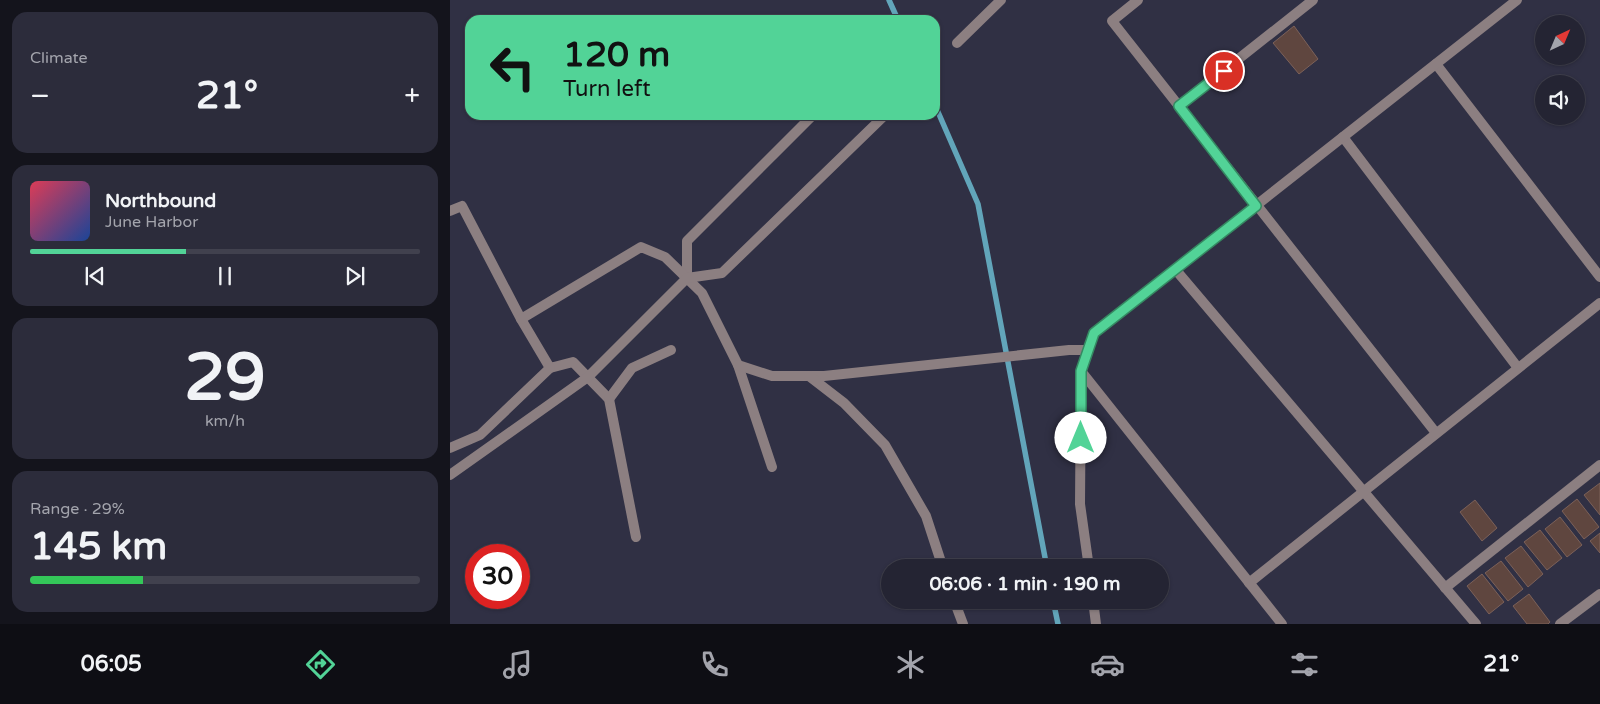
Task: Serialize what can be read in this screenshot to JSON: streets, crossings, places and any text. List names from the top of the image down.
{
  "north": "top right",
  "page": {
    "tile": [
      "Climate",
      ["29", "km/h"],
      ["Range · 29%", "145 km"]
    ],
    "turn": ["120 m", "Turn left"],
    "heat": ["−", "21°", "+"],
    "song": ["Northbound", "June Harbor"],
    "limit": "30",
    "trip": "06:06 · 1 min · 190 m",
    "tabs": ["06:05", "21°"]
  }
}
